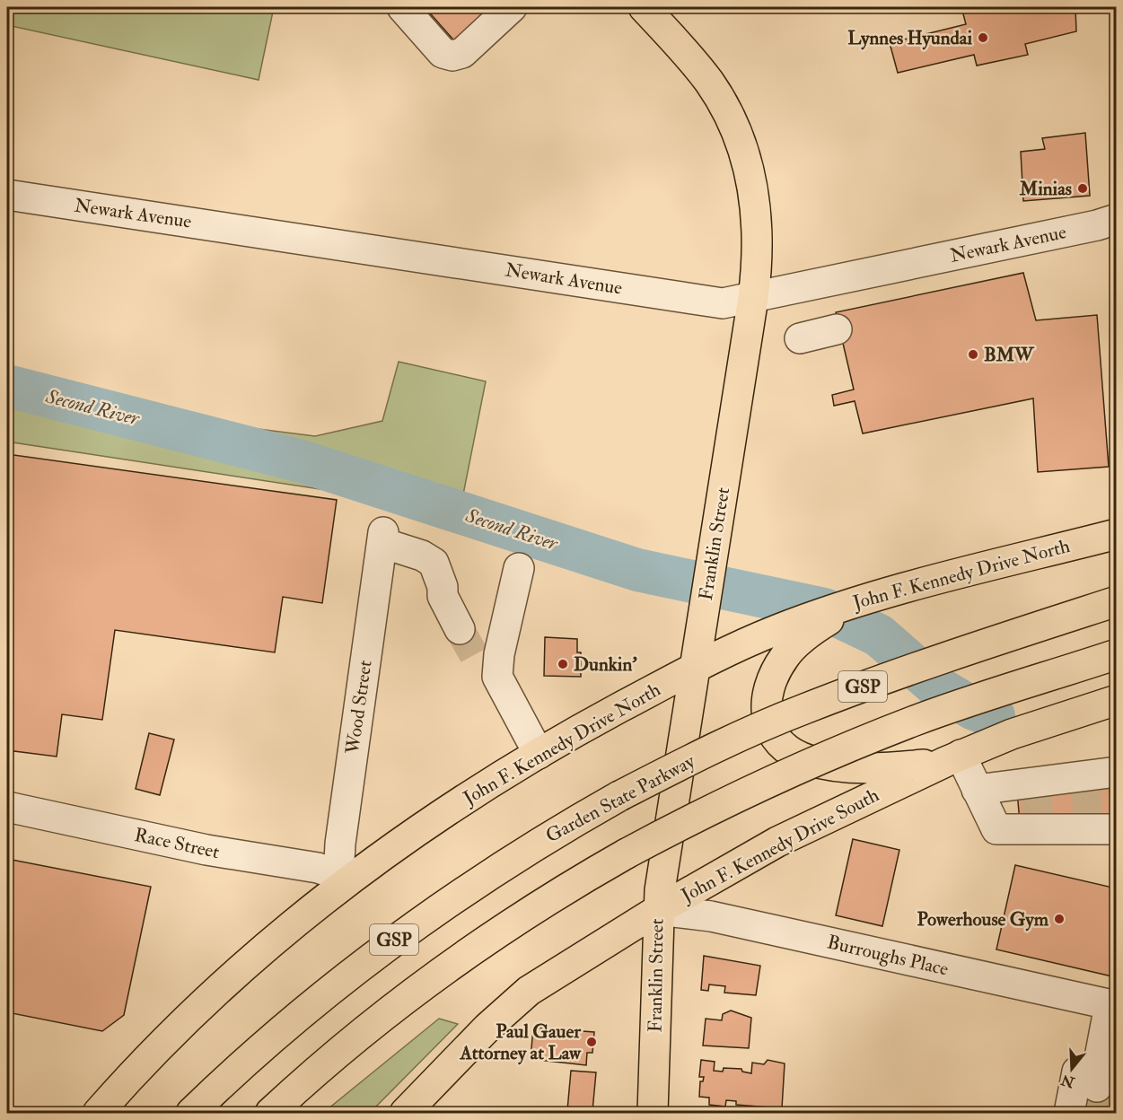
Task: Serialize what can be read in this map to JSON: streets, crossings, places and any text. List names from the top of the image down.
{
  "streets": {
    "main road": [
      "Franklin Street",
      "John F. Kennedy Drive North",
      "GSP",
      "Garden State Parkway",
      "John F. Kennedy Drive South"
    ],
    "street": [
      "Newark Avenue",
      "Wood Street",
      "Race Street",
      "Burroughs Place"
    ]
  },
  "crossings": [
    ["Newark Avenue", "Franklin Street"],
    ["Franklin Street", "John F. Kennedy Drive North"],
    ["Franklin Street", "John F. Kennedy Drive South"],
    ["Franklin Street", "Burroughs Place"],
    ["John F. Kennedy Drive North", "Wood Street"],
    ["John F. Kennedy Drive North", "Race Street"],
    ["Wood Street", "Race Street"],
    ["John F. Kennedy Drive South", "Burroughs Place"]
  ],
  "water": ["Second River"],
  "places": [
    "Lynnes Hyundai",
    "Minias",
    "BMW",
    "Dunkin'",
    "Powerhouse Gym",
    "Paul Gauer Attorney at Law"
  ],
  "north": "bottom"
}
